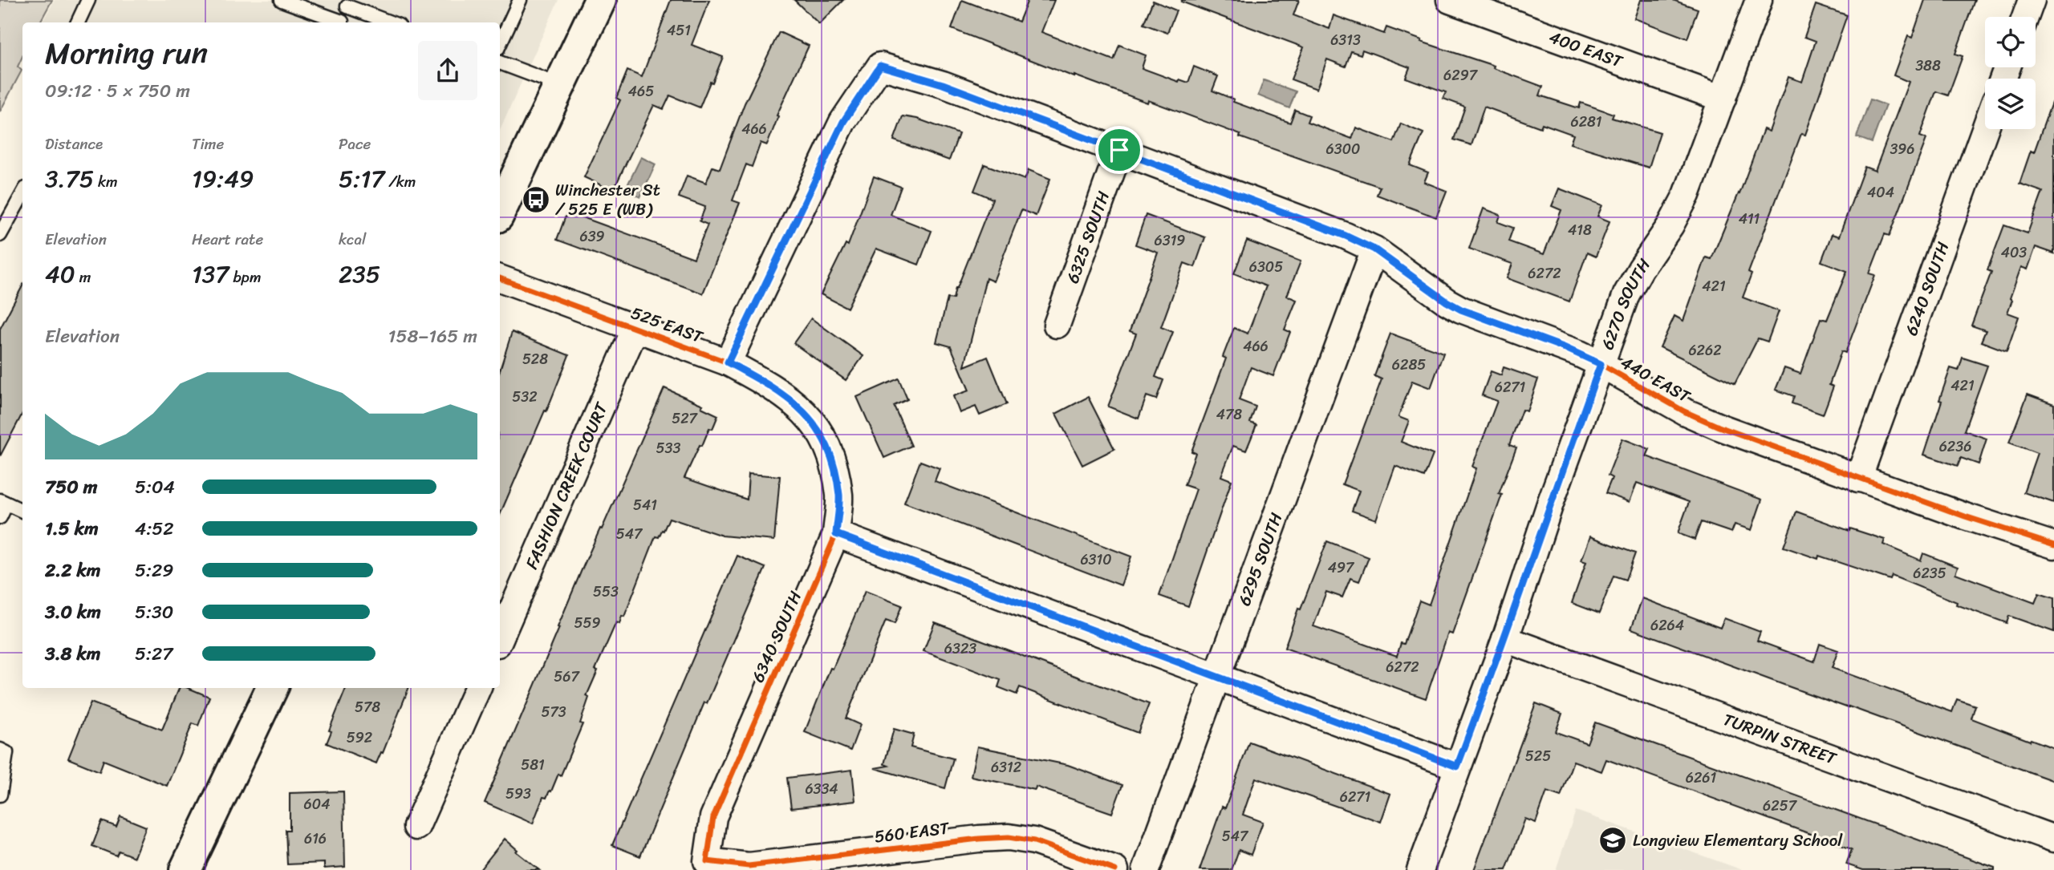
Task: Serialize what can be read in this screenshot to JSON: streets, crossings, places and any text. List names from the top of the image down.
{
  "streets": {
    "street": [
      "400 EAST",
      "6325 SOUTH",
      "6240 SOUTH",
      "6270 SOUTH",
      "525 EAST",
      "440 EAST",
      "FASHION CREEK COURT",
      "6295 SOUTH",
      "6340 SOUTH",
      "TURPIN STREET",
      "560 EAST"
    ]
  },
  "crossings": [
    ["400 EAST", "6270 SOUTH"],
    ["6325 SOUTH", "440 EAST"],
    ["6240 SOUTH", "440 EAST"],
    ["6270 SOUTH", "440 EAST"],
    ["6270 SOUTH", "TURPIN STREET"],
    ["525 EAST", "440 EAST"],
    ["525 EAST", "FASHION CREEK COURT"],
    ["525 EAST", "6340 SOUTH"],
    ["440 EAST", "6295 SOUTH"],
    ["6340 SOUTH", "560 EAST"]
  ],
  "places": {
    "bus stop": ["Winchester St / 525 E (WB)"],
    "school or university": ["Longview Elementary School"]
  },
  "house_numbers": [
    "451",
    "6313",
    "388",
    "6297",
    "465",
    "6281",
    "466",
    "6300",
    "396",
    "404",
    "411",
    "418",
    "639",
    "6319",
    "403",
    "6305",
    "6272",
    "421",
    "466",
    "6262",
    "528",
    "6285",
    "421",
    "6271",
    "532",
    "478",
    "527",
    "6236",
    "533",
    "541",
    "547",
    "6310",
    "497",
    "6235",
    "553",
    "559",
    "6264",
    "6323",
    "6272",
    "567",
    "578",
    "573",
    "592",
    "525",
    "581",
    "6312",
    "6261",
    "6334",
    "593",
    "6271",
    "604",
    "6257",
    "547",
    "616"
  ],
  "page": {
    "heading": ["Morning run", "09:12 · 5 × 750 m"],
    "stats": [
      ["Distance", "3.75 km"],
      ["Time", "19:49"],
      ["Pace", "5:17 /km"],
      ["Elevation", "40 m"],
      ["Heart rate", "137 bpm"],
      ["kcal", "235"]
    ],
    "chart": ["Elevation", "158–165 m"],
    "list": [
      {
        "name": "750 m",
        "note": "5:04"
      },
      {
        "name": "1.5 km",
        "note": "4:52"
      },
      {
        "name": "2.2 km",
        "note": "5:29"
      },
      {
        "name": "3.0 km",
        "note": "5:30"
      },
      {
        "name": "3.8 km",
        "note": "5:27"
      }
    ]
  }
}
